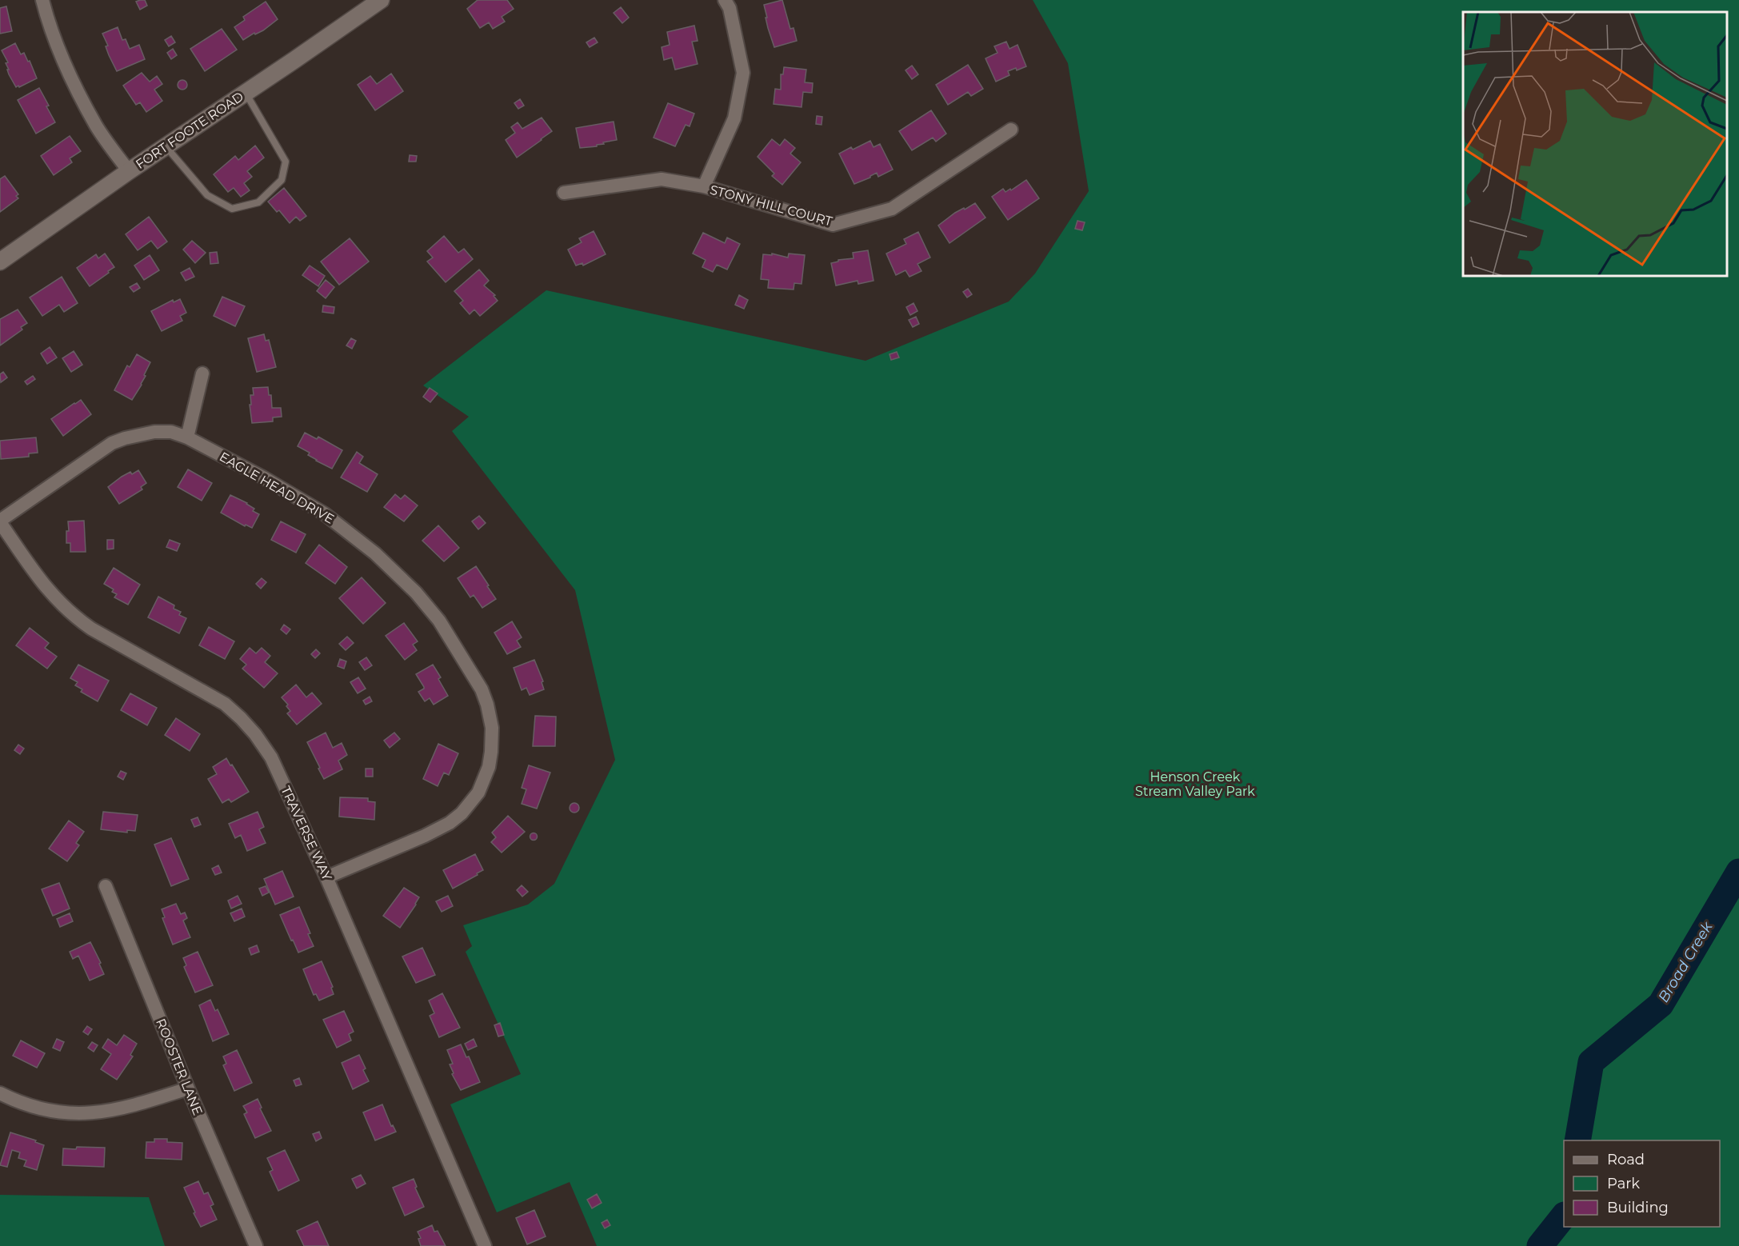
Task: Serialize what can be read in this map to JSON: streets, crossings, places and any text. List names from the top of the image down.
{
  "streets": {
    "street": [
      "FORT FOOTE ROAD",
      "STONY HILL COURT",
      "EAGLE HEAD DRIVE",
      "TRAVERSE WAY",
      "ROOSTER LANE"
    ]
  },
  "crossings": [
    ["EAGLE HEAD DRIVE", "TRAVERSE WAY"]
  ],
  "water": ["Broad Creek"],
  "parks": ["Henson Creek Stream Valley Park"],
  "legend": ["Road", "Park", "Building"]
}
